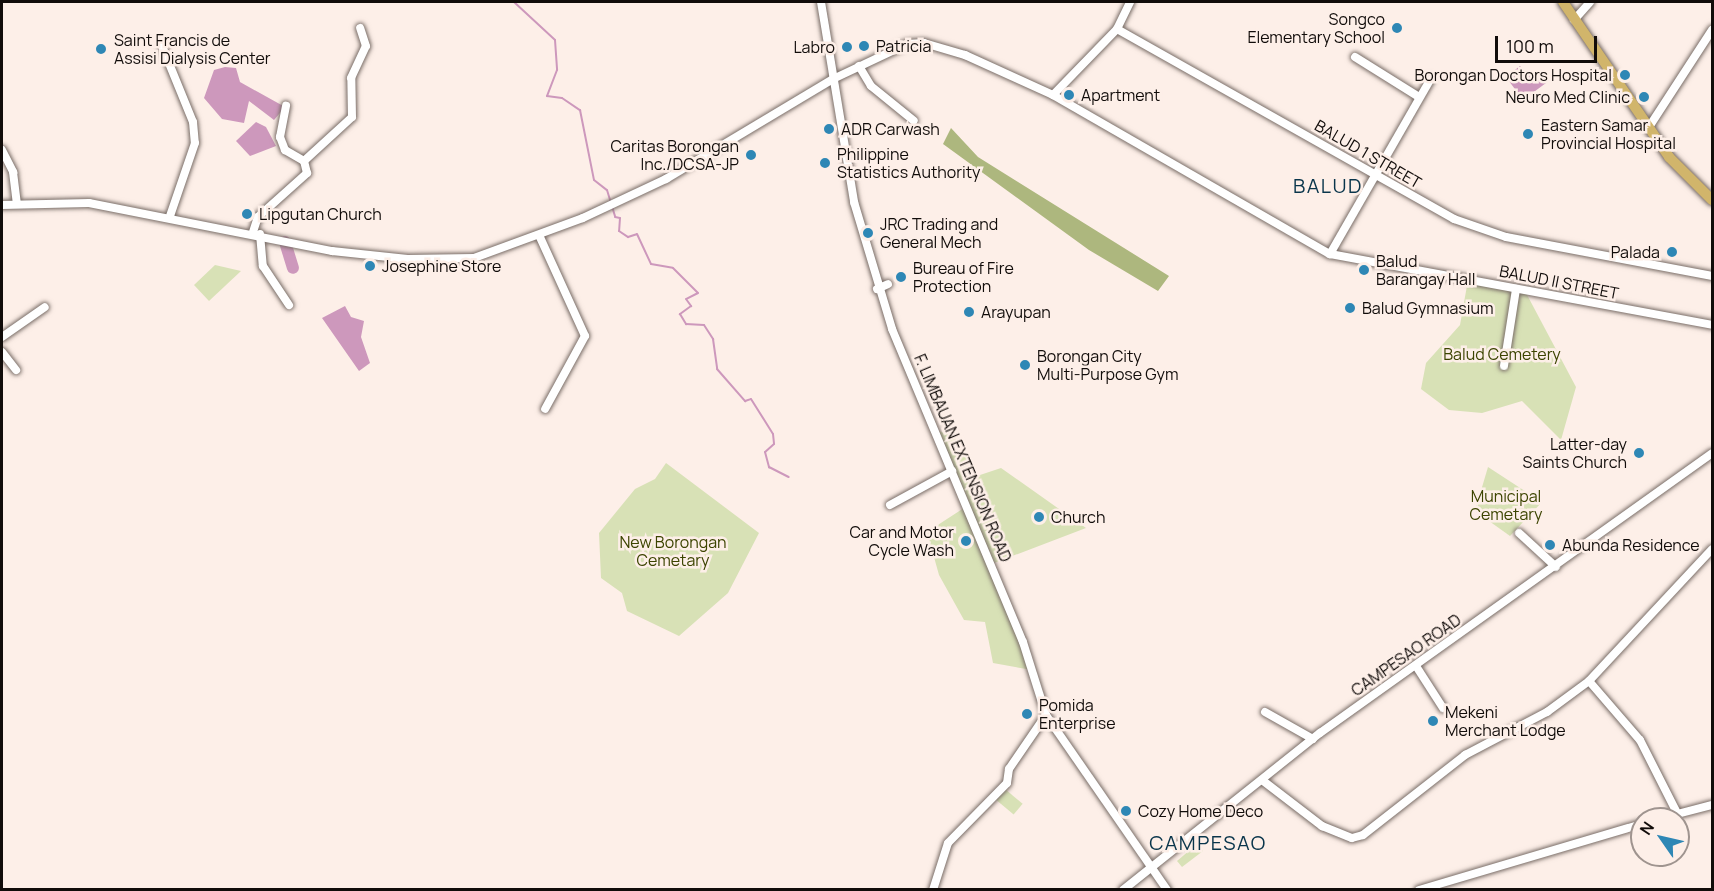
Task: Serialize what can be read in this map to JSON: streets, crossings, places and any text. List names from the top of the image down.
{
  "streets": {
    "street": [
      "BALUD 1 STREET",
      "BALUD II STREET",
      "F. LIMBAUAN EXTENSION ROAD",
      "CAMPESAO ROAD"
    ]
  },
  "crossings": [
    ["BALUD II STREET", "F. LIMBAUAN EXTENSION ROAD"],
    ["F. LIMBAUAN EXTENSION ROAD", "CAMPESAO ROAD"]
  ],
  "districts": ["BALUD", "CAMPESAO"],
  "parks": ["Balud Cemetery", "Municipal Cemetary", "New Borongan Cemetary"],
  "places": [
    "Songco Elementary School",
    "Patricia",
    "Labro",
    "Saint Francis de Assisi Dialysis Center",
    "Borongan Doctors Hospital",
    "Apartment",
    "Neuro Med Clinic",
    "ADR Carwash",
    "Eastern Samar Provincial Hospital",
    "Caritas Borongan Inc./DCSA-JP",
    "Philippine Statistics Authority",
    "Lipgutan Church",
    "JRC Trading and General Mech",
    "Palada",
    "Josephine Store",
    "Balud Barangay Hall",
    "Bureau of Fire Protection",
    "Balud Gymnasium",
    "Arayupan",
    "Borongan City Multi-Purpose Gym",
    "Latter-day Saints Church",
    "Church",
    "Car and Motor Cycle Wash",
    "Abunda Residence",
    "Pomida Enterprise",
    "Mekeni Merchant Lodge",
    "Cozy Home Deco"
  ],
  "scale_bar": "100 m",
  "north": "top left"
}
